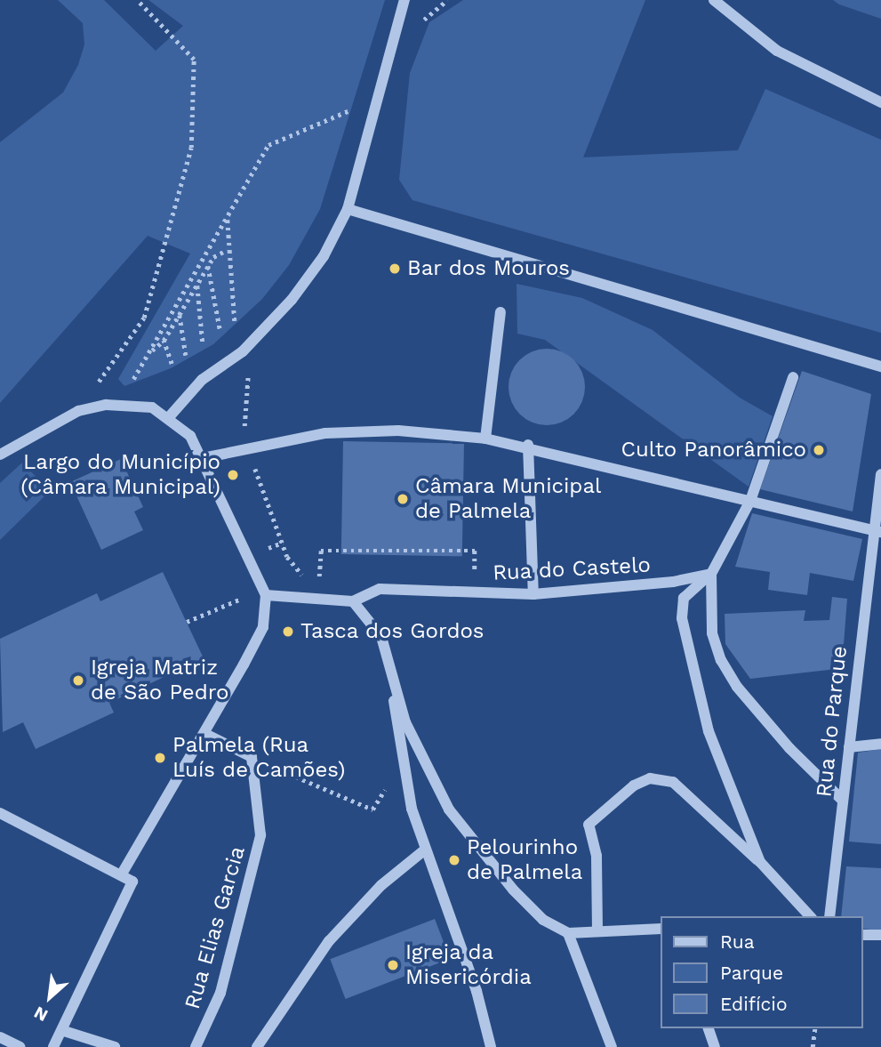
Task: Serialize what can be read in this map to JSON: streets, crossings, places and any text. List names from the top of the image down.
{
  "streets": {
    "street": ["Rua do Castelo", "Rua do Parque", "Rua Elias Garcia"]
  },
  "places": [
    "Bar dos Mouros",
    "Culto Panorâmico",
    "Largo do Município (Câmara Municipal)",
    "Câmara Municipal de Palmela",
    "Tasca dos Gordos",
    "Igreja Matriz de São Pedro",
    "Palmela (Rua Luís de Camões)",
    "Pelourinho de Palmela",
    "Igreja da Misericórdia"
  ],
  "legend": ["Rua", "Parque", "Edifício"],
  "north": "bottom left"
}
